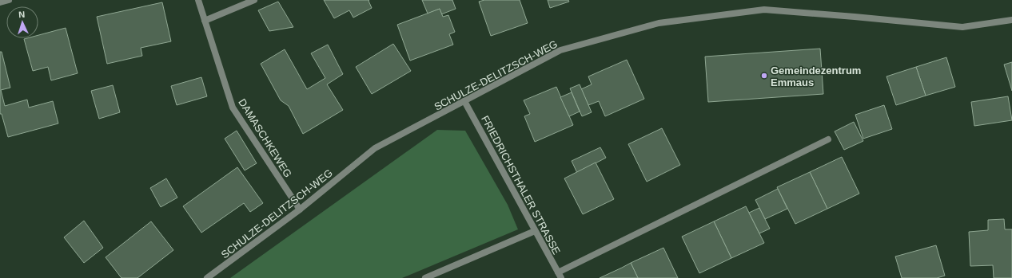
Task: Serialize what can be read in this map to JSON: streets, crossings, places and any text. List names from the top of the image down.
{
  "streets": {
    "street": ["SCHULZE-DELITZSCH-WEG", "DAMASCHKEWEG", "FRIEDRICHSTHALER STRASSE"]
  },
  "crossings": [
    ["SCHULZE-DELITZSCH-WEG", "DAMASCHKEWEG"],
    ["SCHULZE-DELITZSCH-WEG", "FRIEDRICHSTHALER STRASSE"]
  ],
  "places": ["Gemeindezentrum Emmaus"],
  "north": "top"
}
